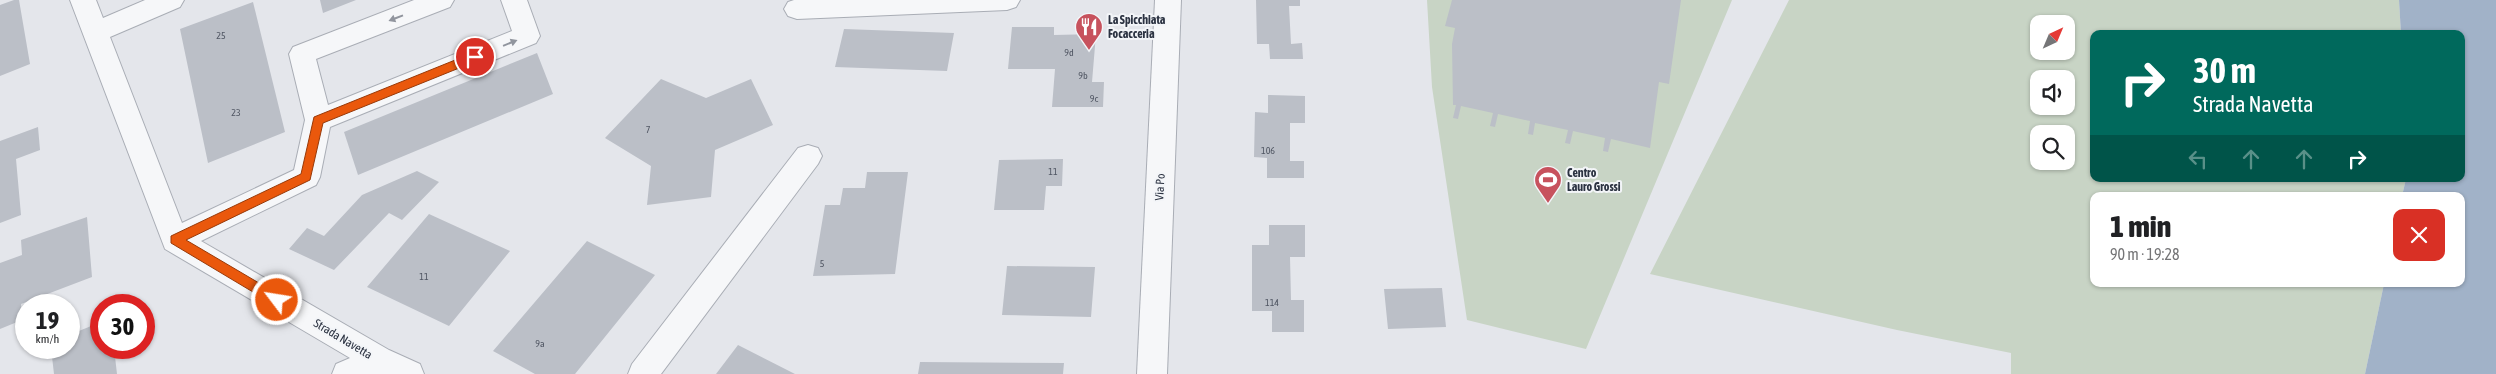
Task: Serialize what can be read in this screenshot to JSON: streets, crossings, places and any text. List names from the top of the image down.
{
  "streets": {
    "street": ["Via Po", "Strada Navetta"]
  },
  "places": {
    "restaurant": ["La Spicchiata Focacceria"],
    "sports": ["Centro Lauro Grossi"]
  },
  "house_numbers": [
    "25",
    "9d",
    "9b",
    "9c",
    "23",
    "7",
    "106",
    "11",
    "5",
    "11",
    "114",
    "9a"
  ],
  "north": "top right",
  "page": {
    "turn": ["30 m", "Strada Navetta"],
    "heading": ["1 min", "90 m · 19:28"],
    "speed": "19 km/h",
    "limit": "30"
  }
}
